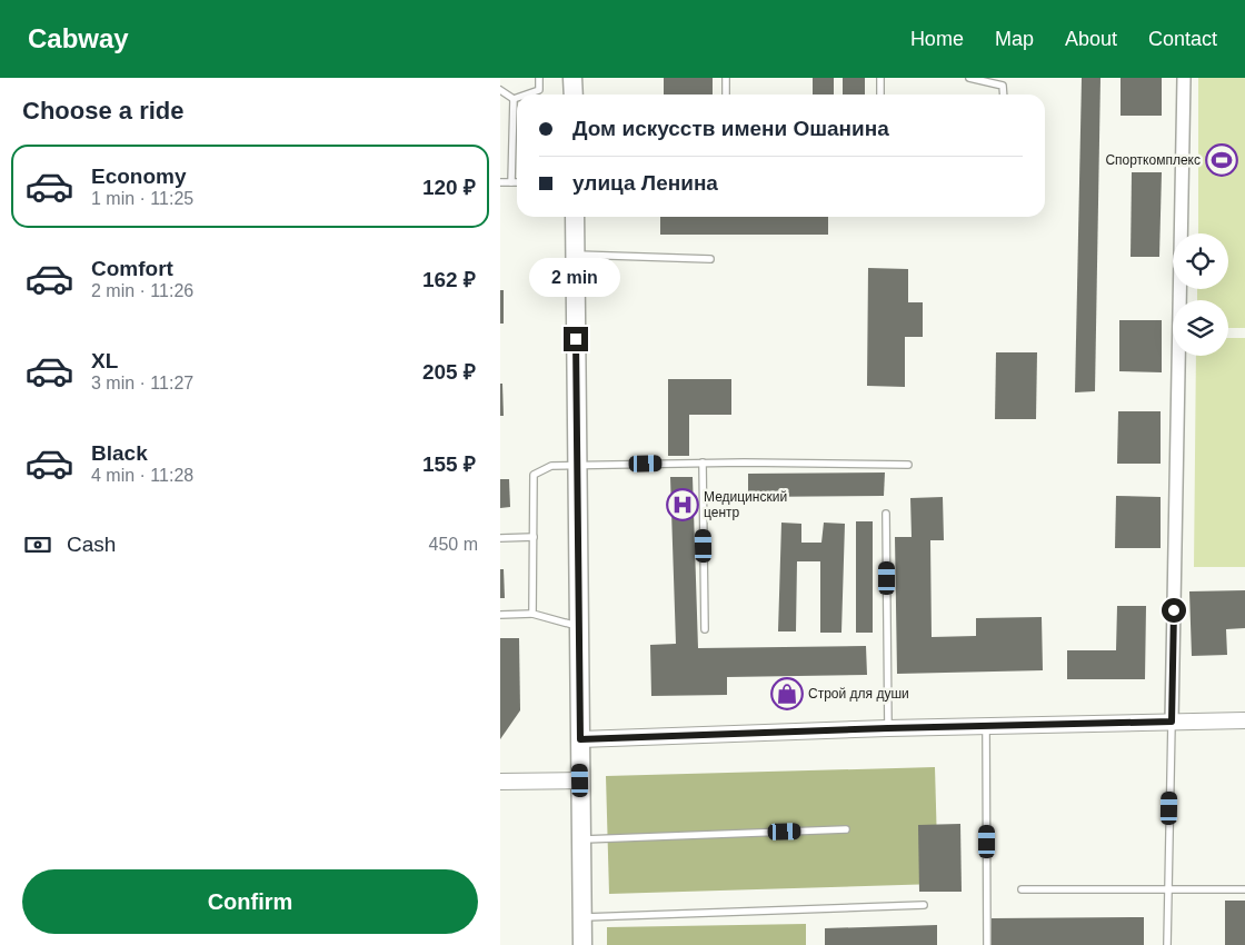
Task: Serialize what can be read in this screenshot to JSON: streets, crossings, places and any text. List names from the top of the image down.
{
  "places": {
    "sports": ["Спорткомплекс"],
    "hospital": ["Медицинский центр"],
    "shop": ["Строй для души"]
  },
  "page": {
    "header": "Cabway",
    "nav": [
      "Home",
      "Map",
      "About",
      "Contact"
    ],
    "heading": "Choose a ride",
    "banner": ["Дом искусств имени Ошанина", "улица Ленина"],
    "list": [
      {
        "name": "Economy",
        "note": "1 min · 11:25",
        "value": "120 ₽"
      },
      {
        "name": "Comfort",
        "note": "2 min · 11:26",
        "value": "162 ₽"
      },
      {
        "name": "XL",
        "note": "3 min · 11:27",
        "value": "205 ₽"
      },
      {
        "name": "Black",
        "note": "4 min · 11:28",
        "value": "155 ₽"
      }
    ],
    "bubble": "2 min",
    "pay": ["Cash", "450 m"],
    "buttons": "Confirm"
  }
}
